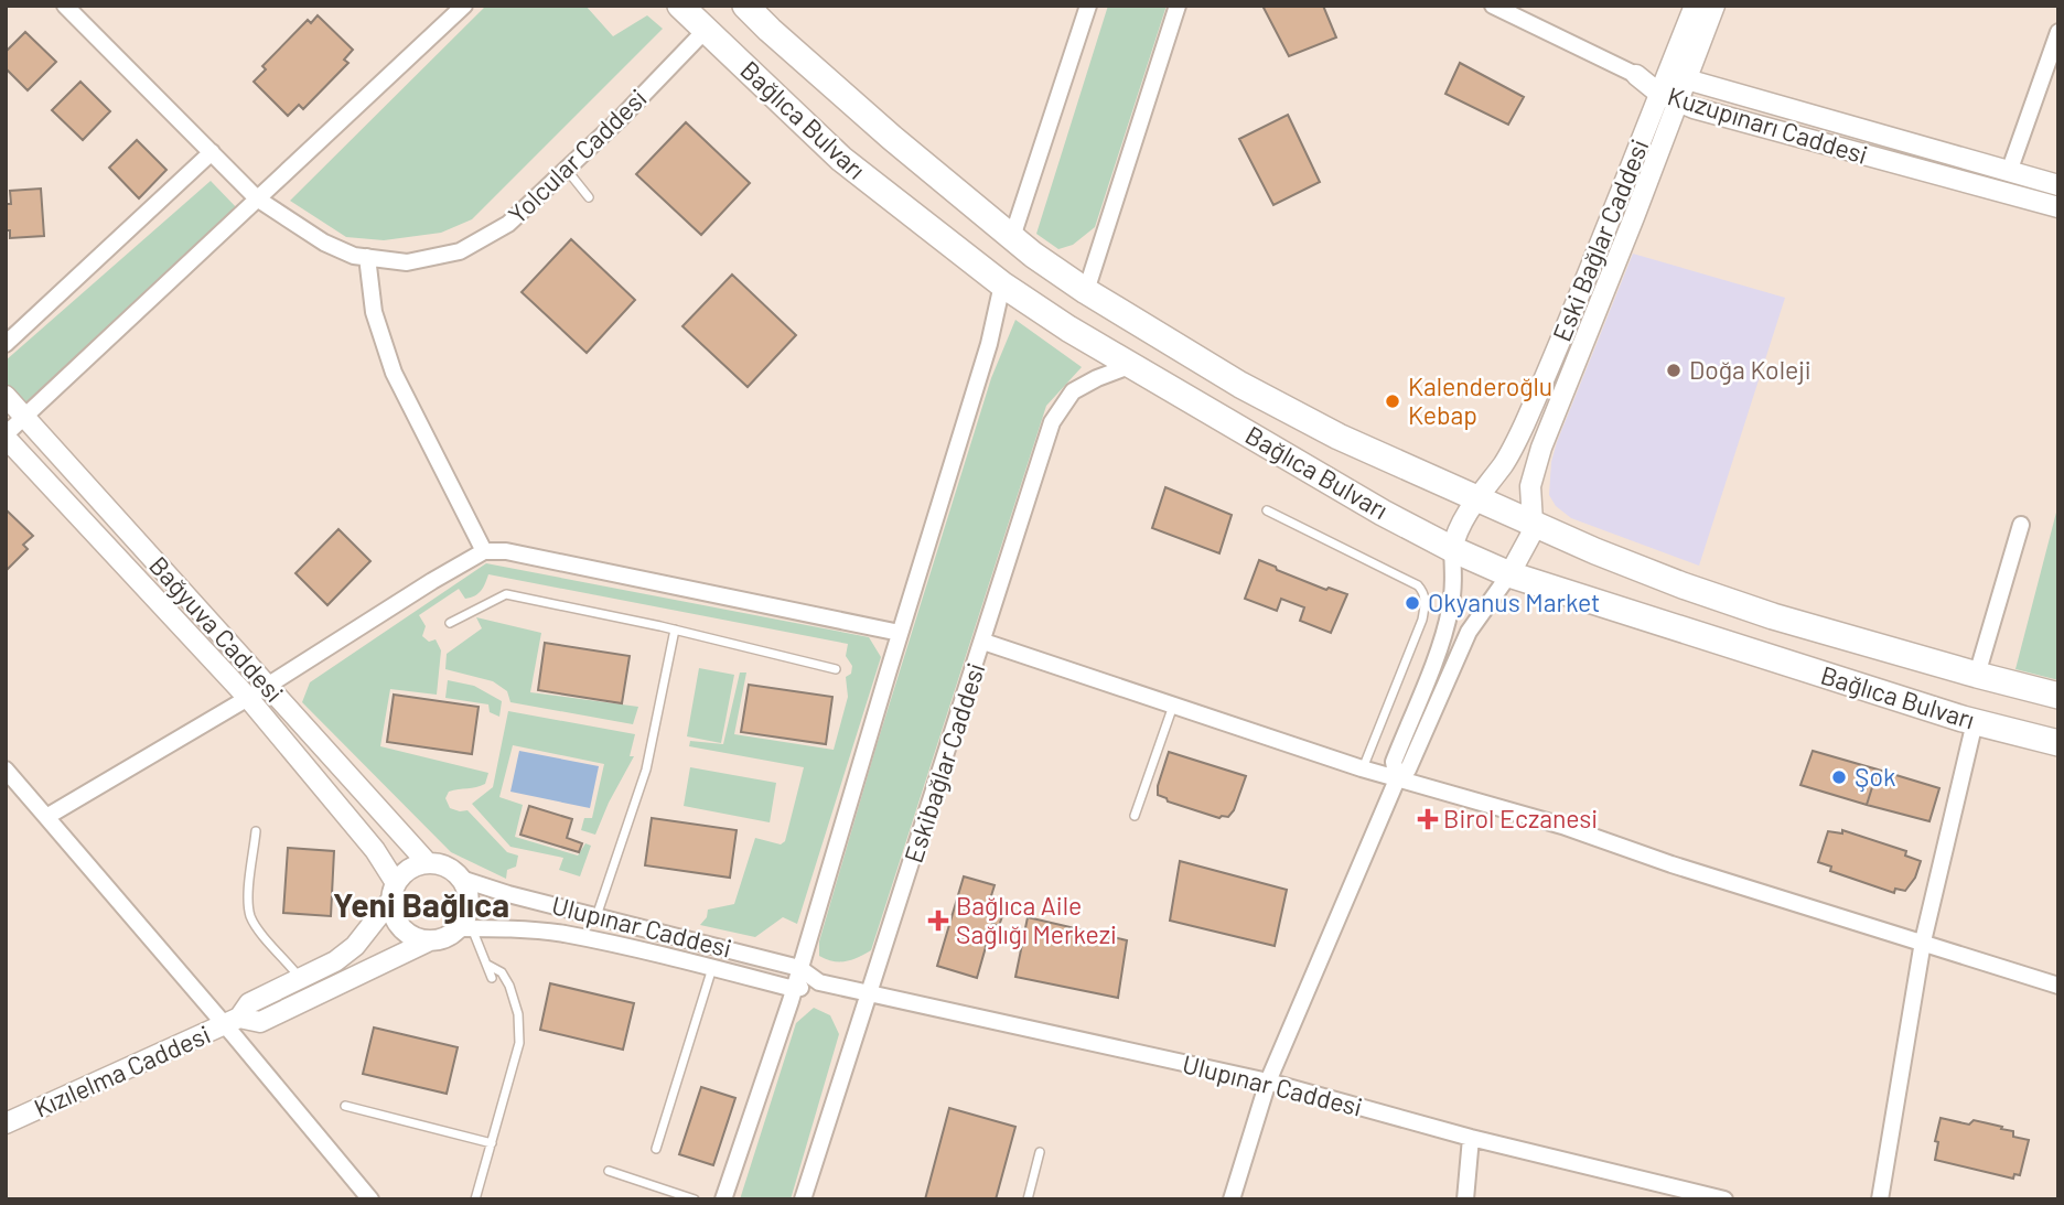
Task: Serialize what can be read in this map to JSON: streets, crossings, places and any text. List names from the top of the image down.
{
  "streets": {
    "main road": ["Bağlıca Bulvarı"],
    "street": [
      "Kuzupınarı Caddesi",
      "Yolcular Caddesi",
      "Eski Bağlar Caddesi",
      "Bağyuva Caddesi",
      "Eskibağlar Caddesi",
      "Ulupınar Caddesi",
      "Kızılelma Caddesi"
    ]
  },
  "crossings": [
    ["Bağlıca Bulvarı", "Yolcular Caddesi"],
    ["Bağlıca Bulvarı", "Eski Bağlar Caddesi"],
    ["Bağlıca Bulvarı", "Eskibağlar Caddesi"],
    ["Kuzupınarı Caddesi", "Eski Bağlar Caddesi"],
    ["Bağyuva Caddesi", "Ulupınar Caddesi"],
    ["Bağyuva Caddesi", "Kızılelma Caddesi"],
    ["Eskibağlar Caddesi", "Ulupınar Caddesi"],
    ["Ulupınar Caddesi", "Kızılelma Caddesi"]
  ],
  "districts": ["Yeni Bağlıca"],
  "places": {
    "other": [
      "Doğa Koleji",
      "Kalenderoğlu Kebap",
      "Okyanus Market",
      "Şok"
    ],
    "health": ["Birol Eczanesi", "Bağlıca Aile Sağlığı Merkezi"]
  }
}
